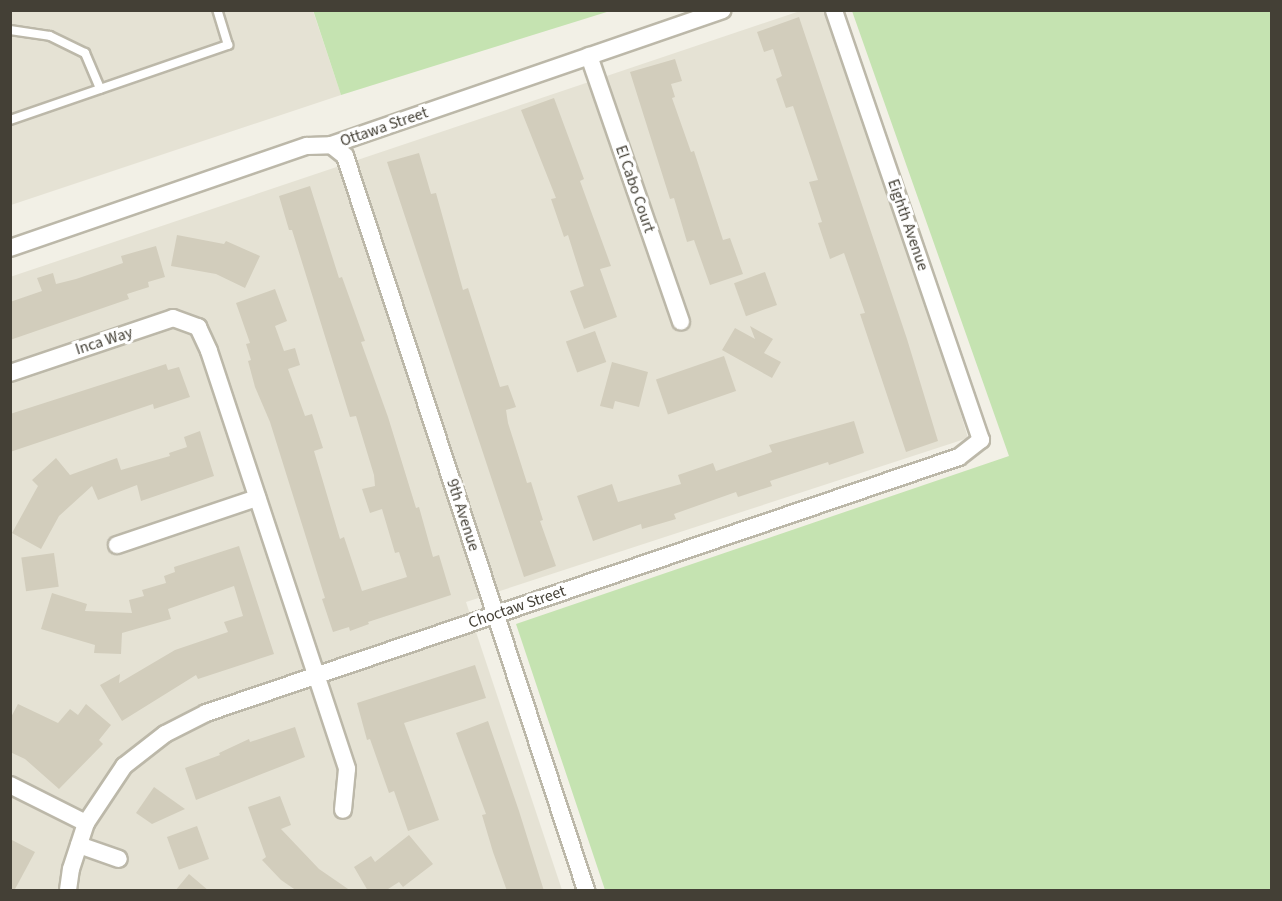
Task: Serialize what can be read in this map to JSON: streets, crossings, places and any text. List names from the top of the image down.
{
  "streets": {
    "street": [
      "Ottawa Street",
      "El Cabo Court",
      "Eighth Avenue",
      "Inca Way",
      "9th Avenue",
      "Choctaw Street"
    ]
  },
  "crossings": [
    ["Ottawa Street", "El Cabo Court"],
    ["Ottawa Street", "9th Avenue"],
    ["Eighth Avenue", "Choctaw Street"],
    ["9th Avenue", "Choctaw Street"]
  ]
}
